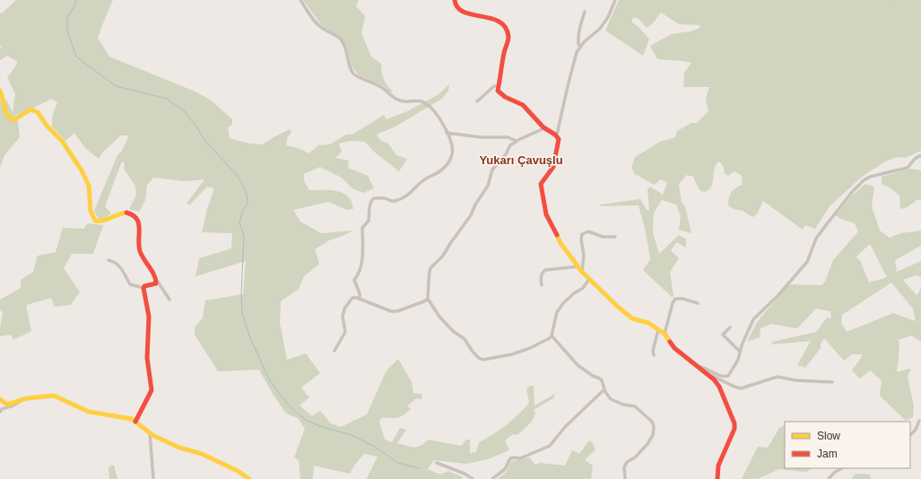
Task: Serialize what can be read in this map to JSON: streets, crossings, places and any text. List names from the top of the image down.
{
  "districts": ["Yukarı Çavuşlu"],
  "legend": ["Slow", "Jam"]
}
